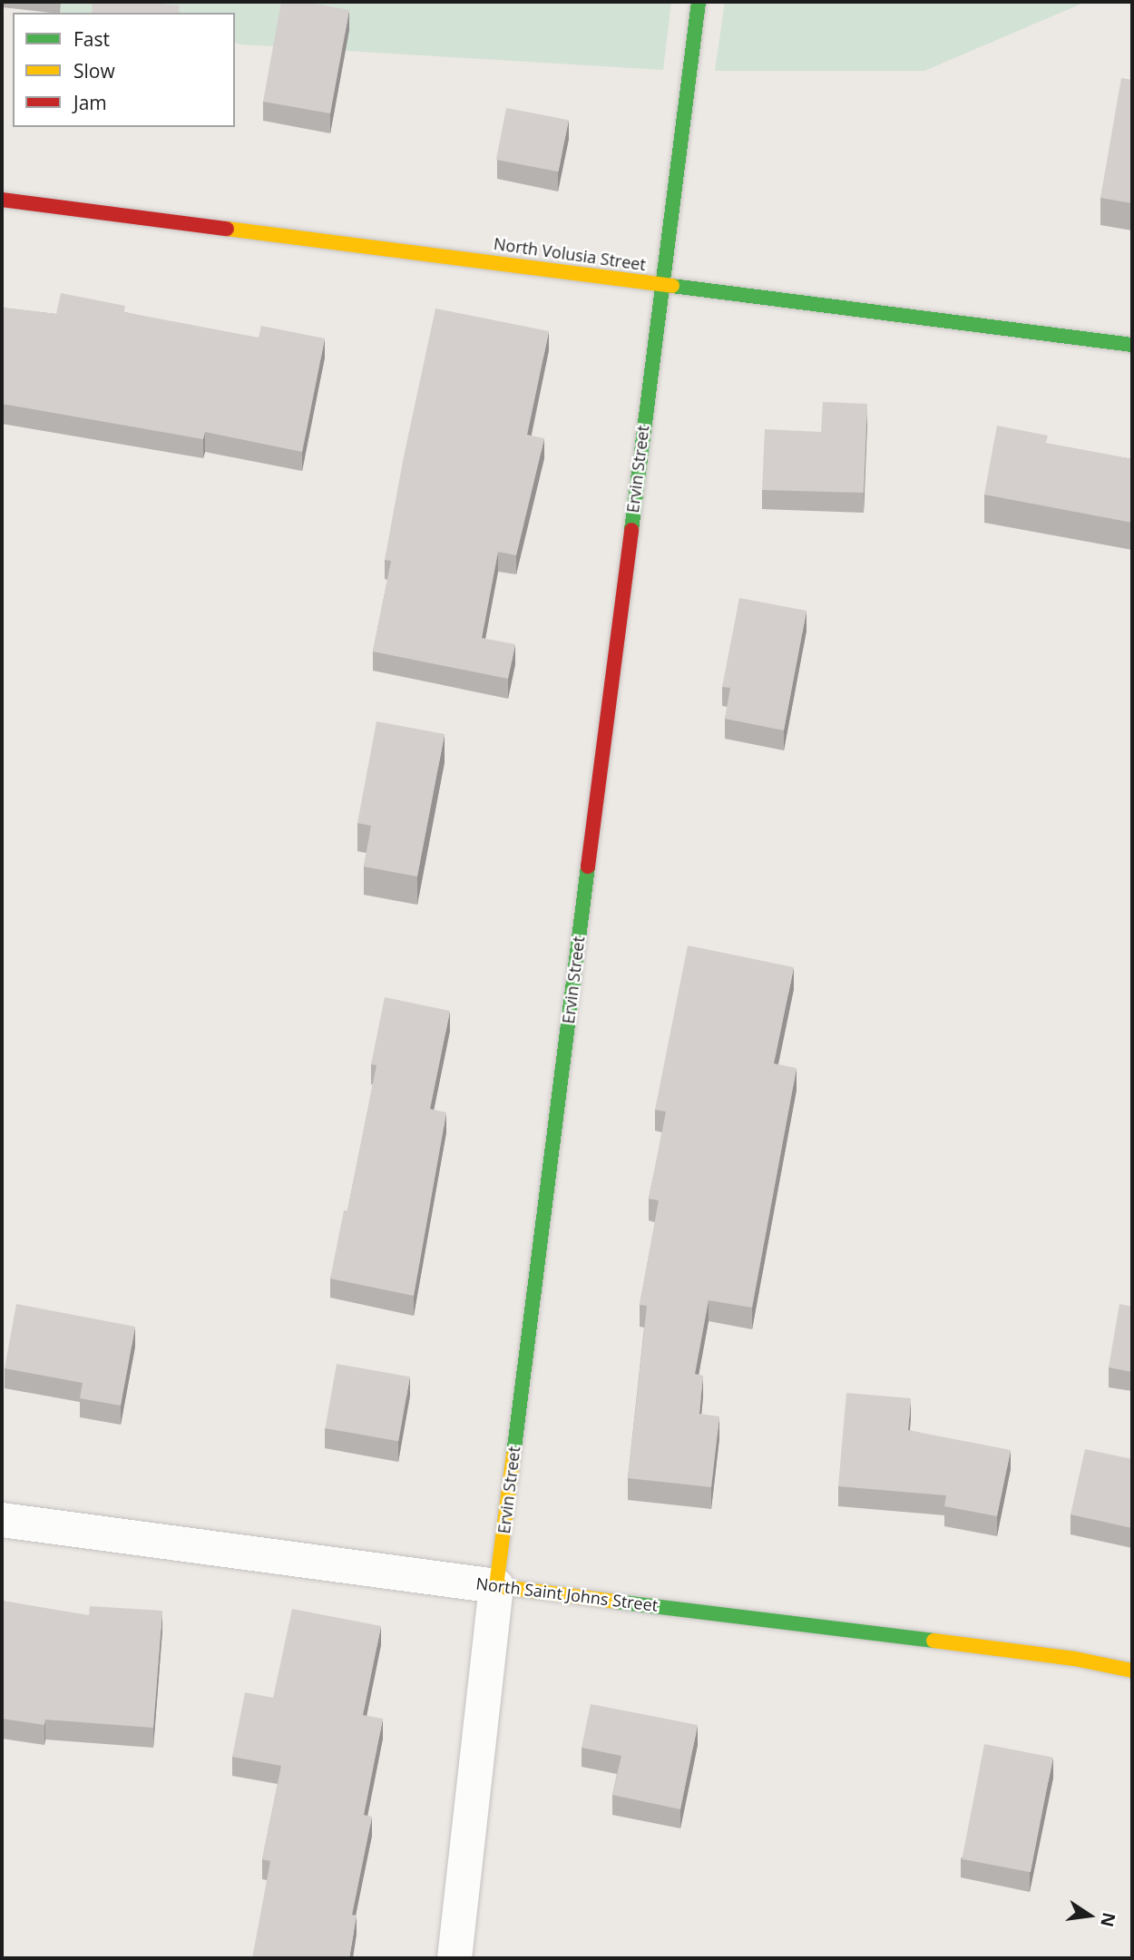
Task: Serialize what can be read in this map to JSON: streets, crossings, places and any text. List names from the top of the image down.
{
  "streets": {
    "street": ["North Volusia Street", "Ervin Street", "North Saint Johns Street"]
  },
  "crossings": [
    ["North Volusia Street", "Ervin Street"],
    ["Ervin Street", "North Saint Johns Street"]
  ],
  "legend": ["Fast", "Slow", "Jam"],
  "north": "right"
}
